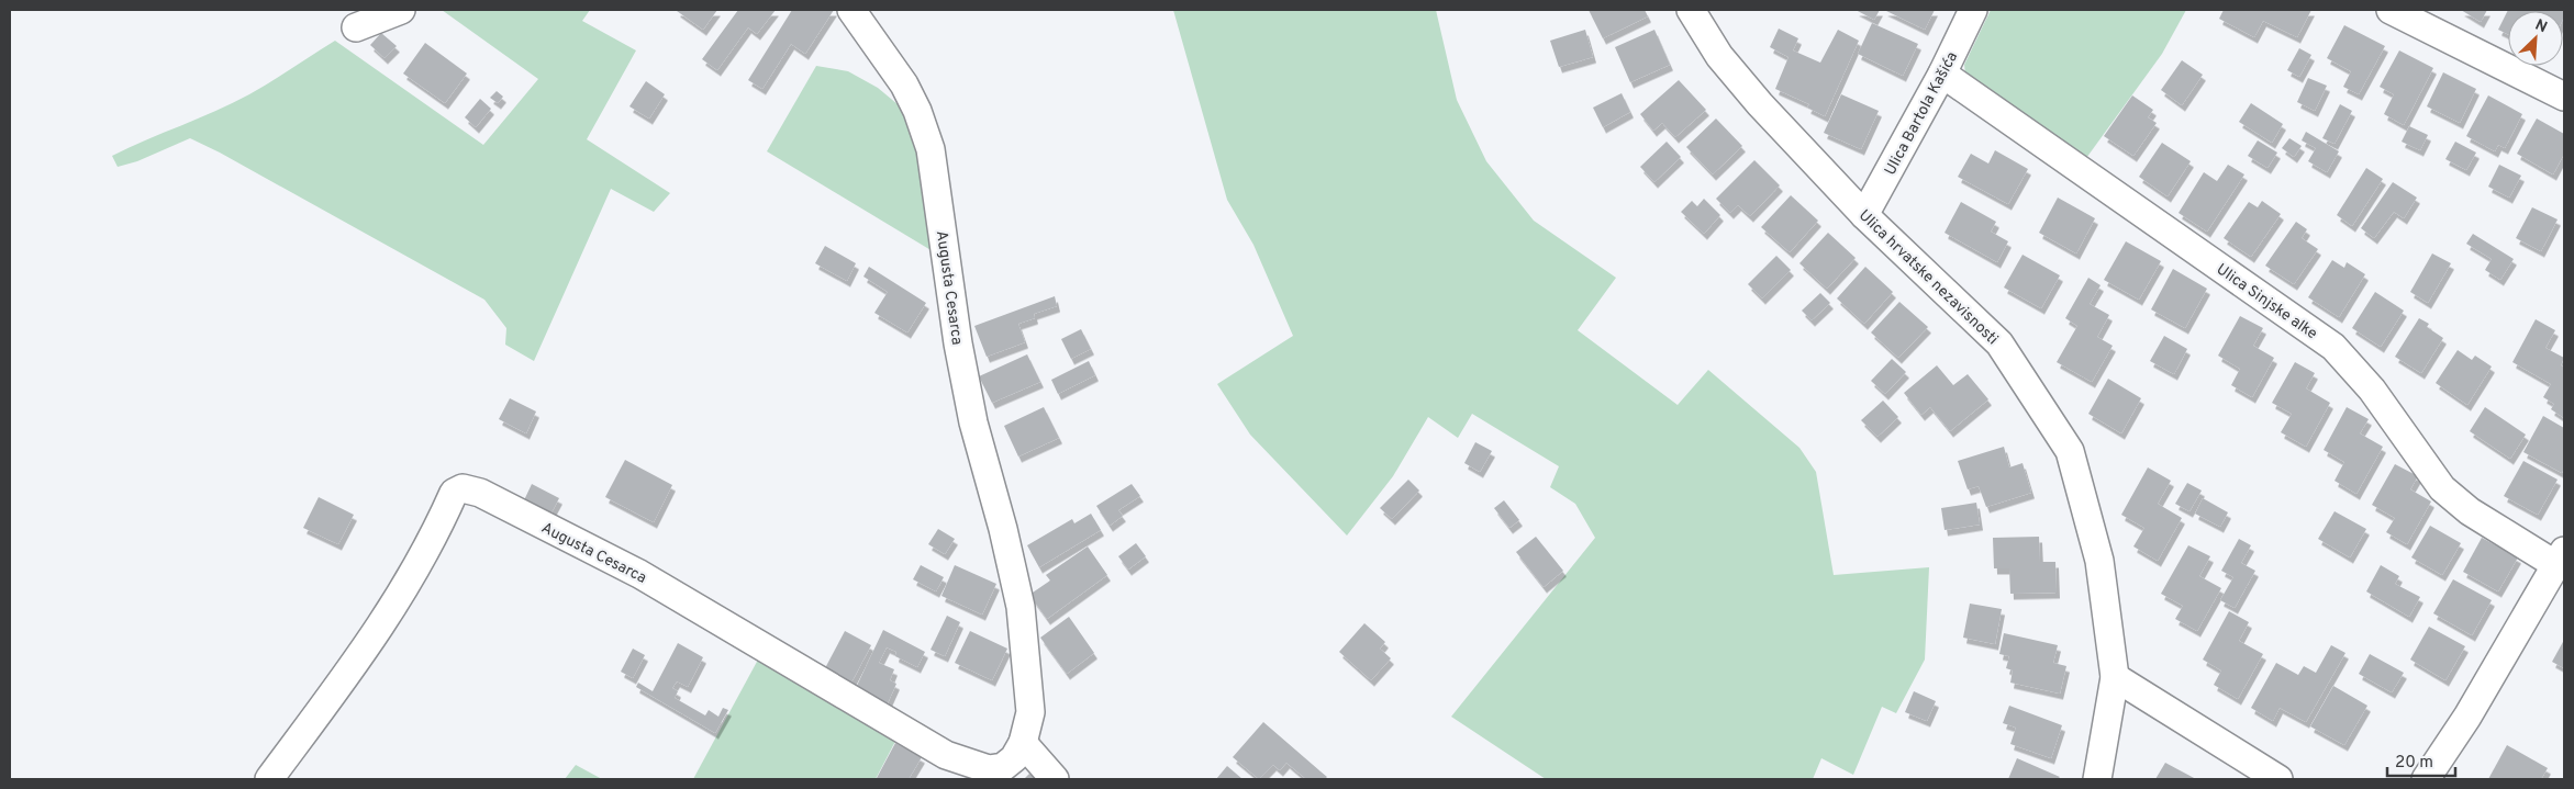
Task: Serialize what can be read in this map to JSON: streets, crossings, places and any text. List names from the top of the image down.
{
  "streets": {
    "street": [
      "Ulica Bartola Kašića",
      "Ulica hrvatske nezavisnosti",
      "Augusta Cesarca",
      "Ulica Sinjske alke"
    ]
  },
  "crossings": [
    ["Ulica Bartola Kašića", "Ulica hrvatske nezavisnosti"],
    ["Ulica Bartola Kašića", "Ulica Sinjske alke"]
  ],
  "scale_bar": "20 m",
  "north": "top right"
}
